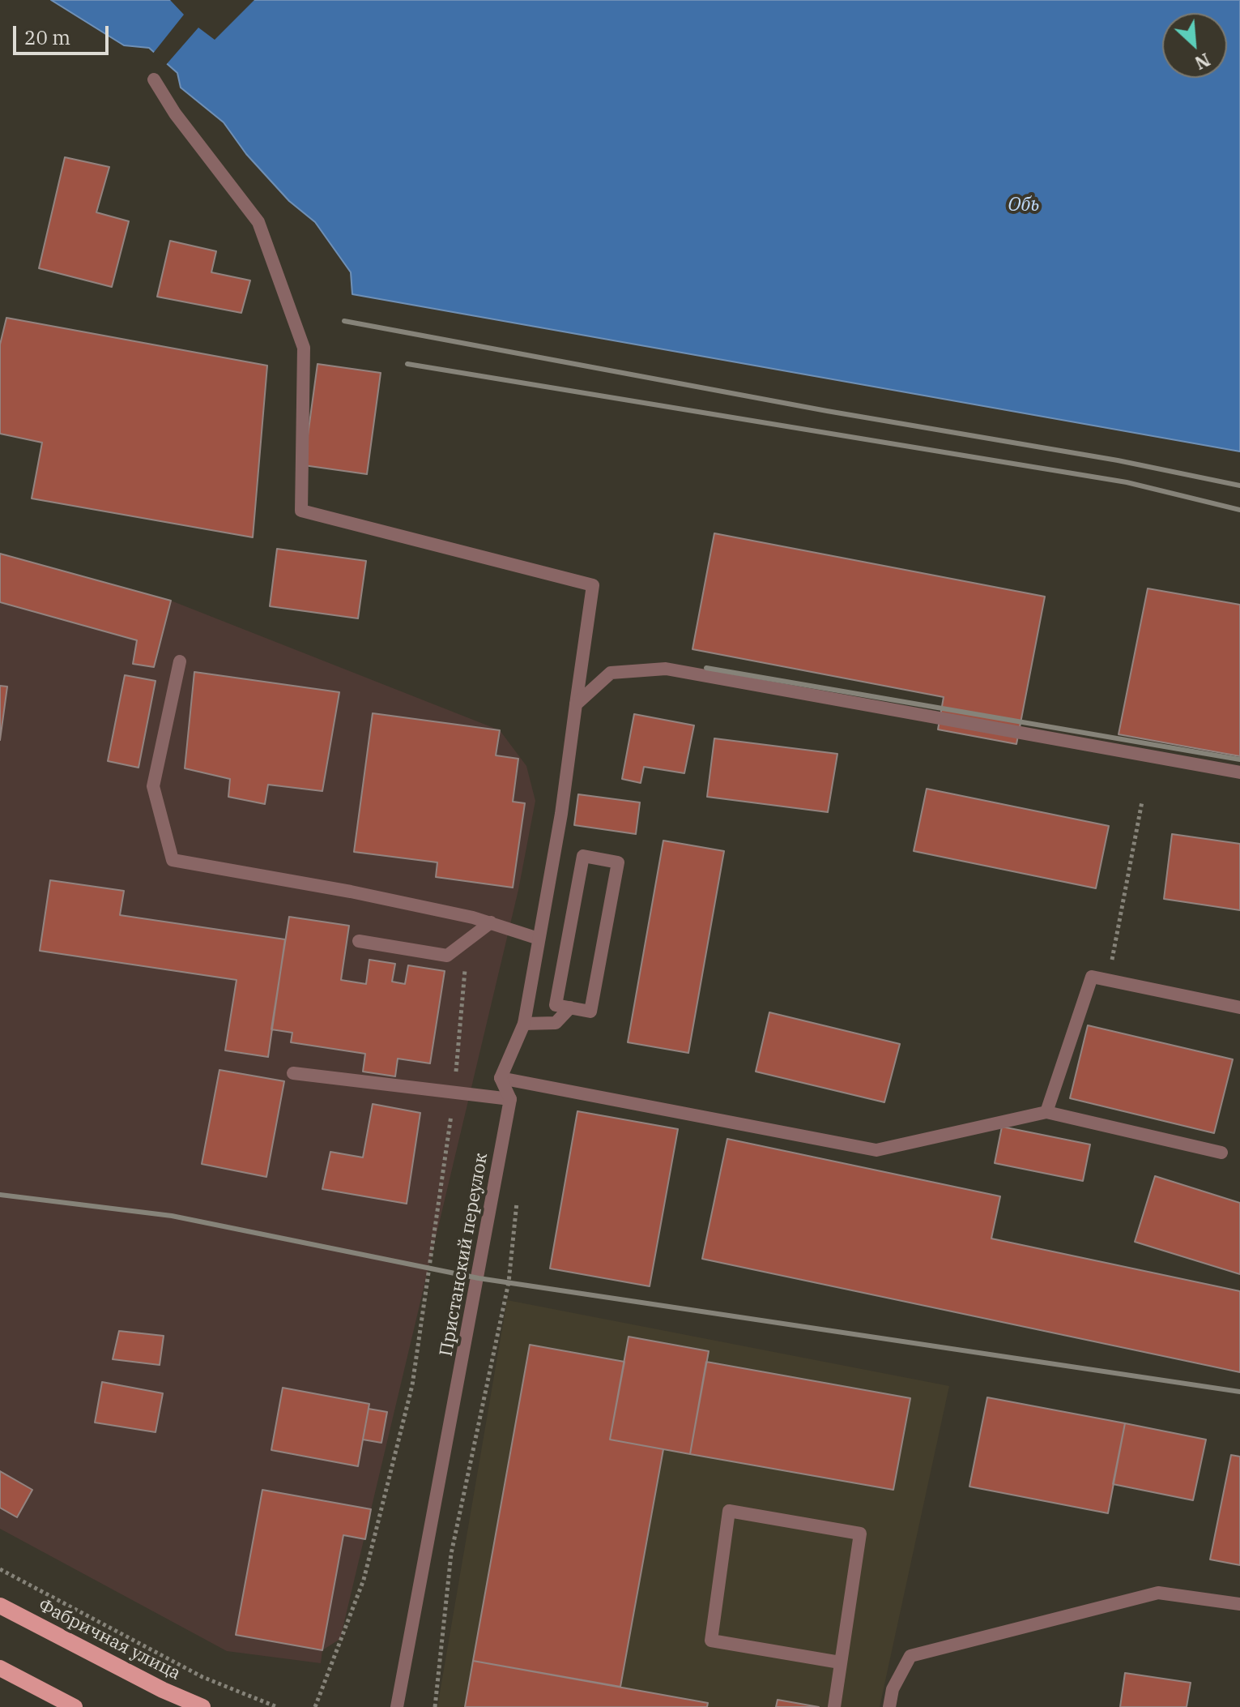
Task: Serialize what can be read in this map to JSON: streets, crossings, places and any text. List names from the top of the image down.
{
  "streets": {
    "main road": ["Фабричная улица"],
    "street": ["Пристанский переулок"]
  },
  "water": ["Обь"],
  "scale_bar": "20 m",
  "north": "bottom right"
}
